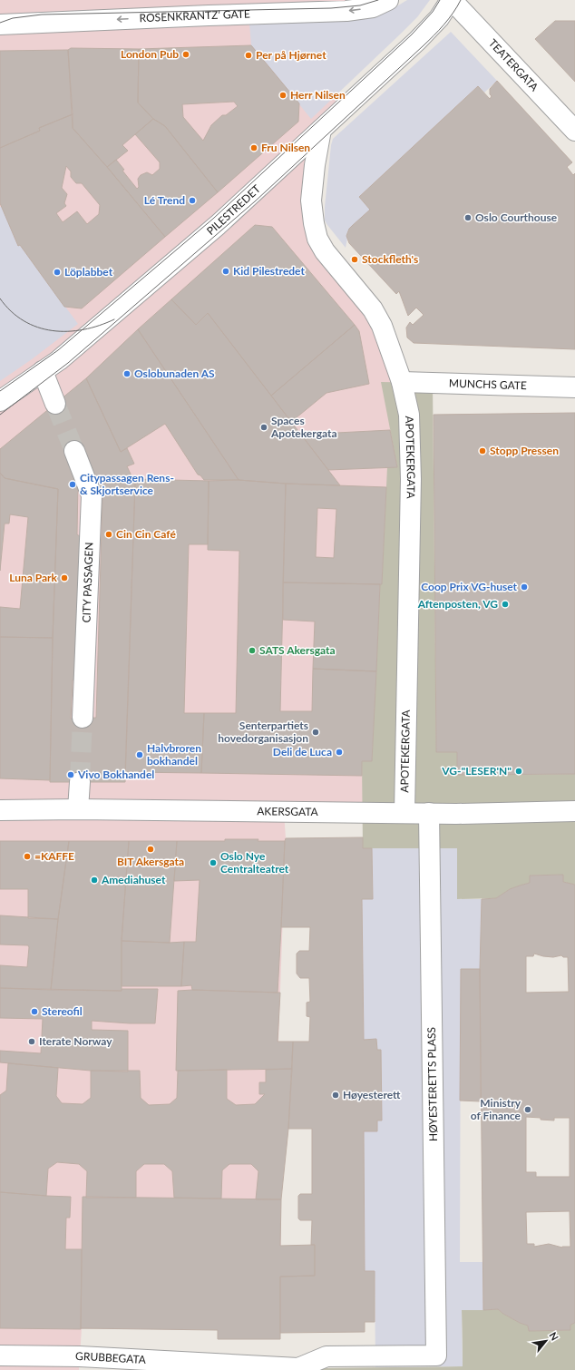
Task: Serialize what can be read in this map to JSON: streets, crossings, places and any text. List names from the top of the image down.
{
  "streets": {
    "street": [
      "ROSENKRANTZ’ GATE",
      "TEATERGATA",
      "PILESTREDET",
      "MUNCHS GATE",
      "APOTEKERGATA",
      "CITY PASSAGEN",
      "AKERSGATA",
      "HØYESTERETTS PLASS",
      "GRUBBEGATA"
    ]
  },
  "crossings": [
    ["TEATERGATA", "PILESTREDET"],
    ["PILESTREDET", "APOTEKERGATA"],
    ["MUNCHS GATE", "APOTEKERGATA"],
    ["APOTEKERGATA", "AKERSGATA"],
    ["AKERSGATA", "HØYESTERETTS PLASS"],
    ["HØYESTERETTS PLASS", "GRUBBEGATA"]
  ],
  "one_way": ["ROSENKRANTZ’ GATE"],
  "places": [
    "London Pub",
    "Per på Hjørnet",
    "Herr Nilsen",
    "Fru Nilsen",
    "Lé Trend",
    "Oslo Courthouse",
    "Stockfleth's",
    "Kid Pilestredet",
    "Löplabbet",
    "Oslobunaden AS",
    "Spaces Apotekergata",
    "Stopp Pressen",
    "Citypassagen Rens- & Skjortservice",
    "Cin Cin Café",
    "Luna Park",
    "Coop Prix VG-huset",
    "Aftenposten, VG",
    "SATS Akersgata",
    "Senterpartiets hovedorganisasjon",
    "Deli de Luca",
    "Halvbroren bokhandel",
    "VG-\"LESER'N\"",
    "Vivo Bokhandel",
    "BIT Akersgata",
    "=KAFFE",
    "Oslo Nye Centralteatret",
    "Amediahuset",
    "Stereofil",
    "Iterate Norway",
    "Høyesterett",
    "Ministry of Finance"
  ],
  "north": "top right"
}
